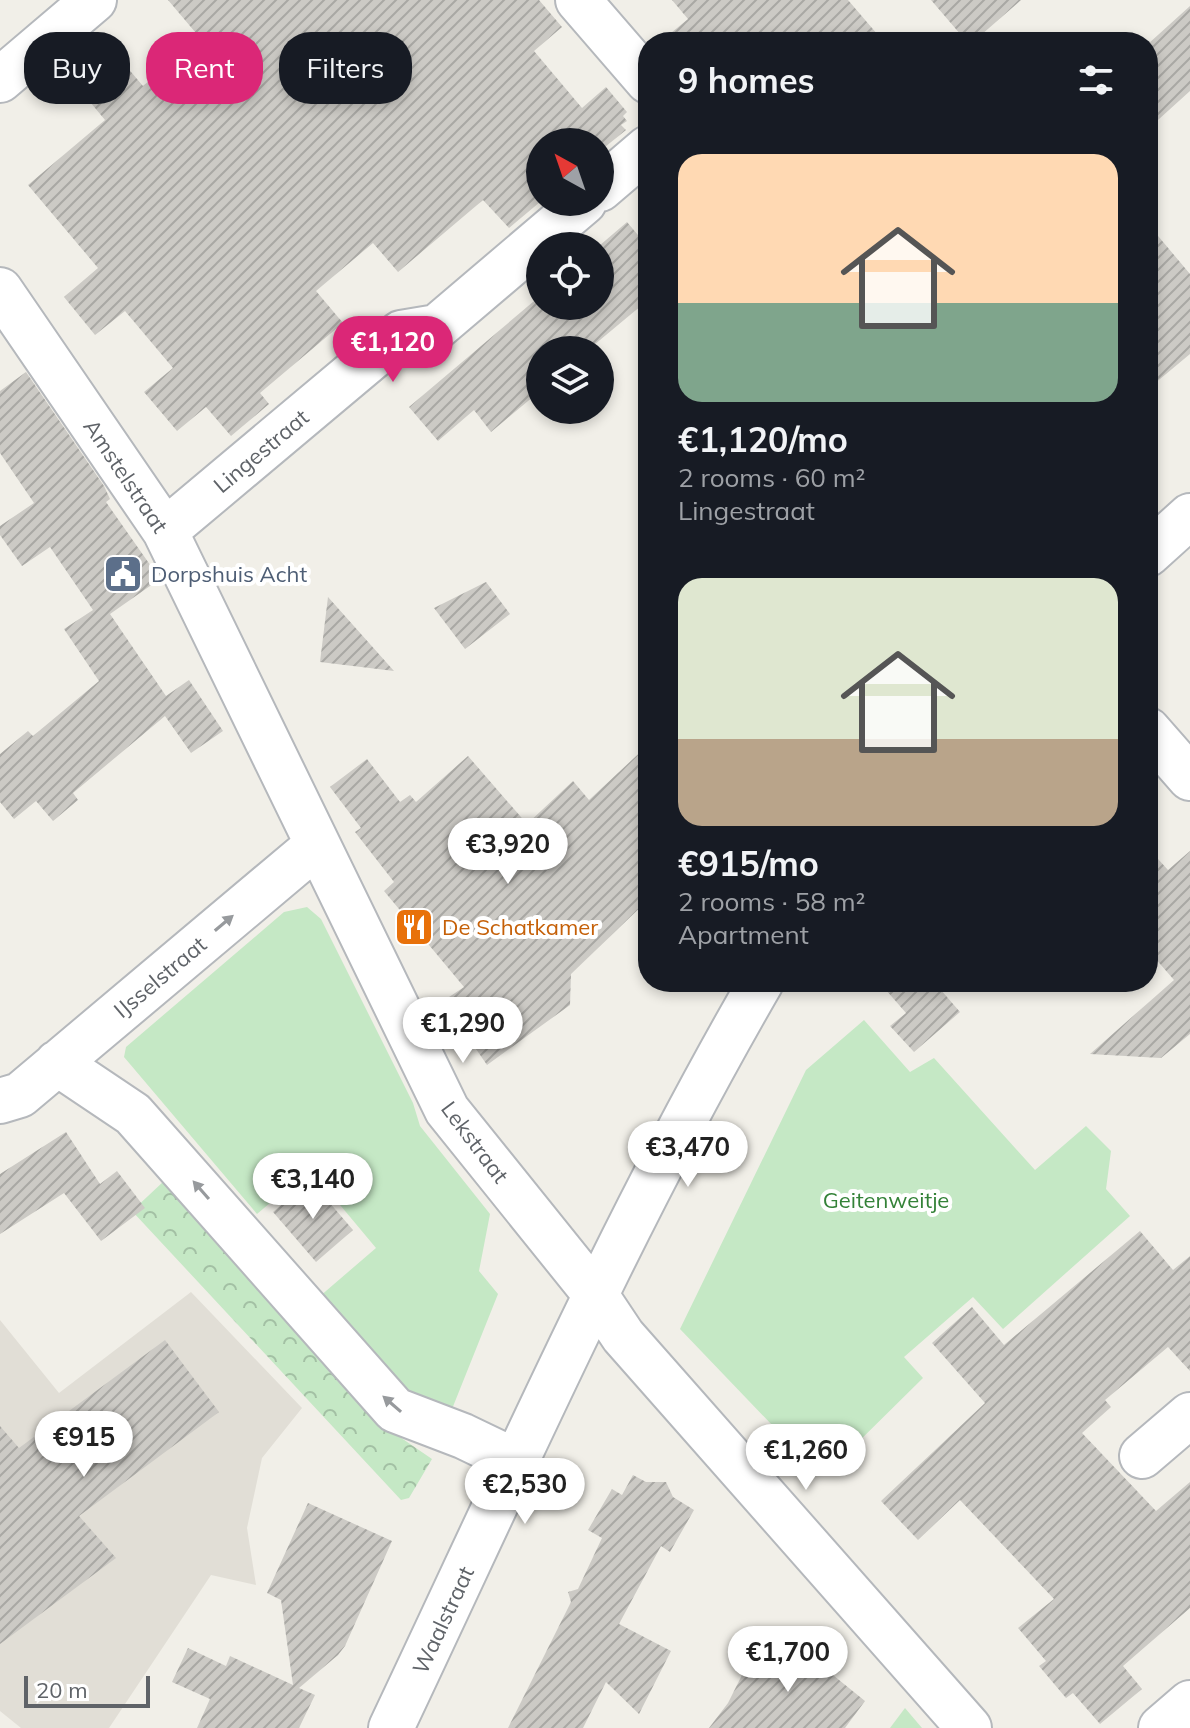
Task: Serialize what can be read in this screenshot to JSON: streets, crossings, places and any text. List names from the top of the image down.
{
  "streets": {
    "street": [
      "Lingestraat",
      "Amstelstraat",
      "IJsselstraat",
      "Lekstraat",
      "Waalstraat"
    ]
  },
  "crossings": [
    ["Lingestraat", "Amstelstraat"],
    ["Amstelstraat", "IJsselstraat"],
    ["Amstelstraat", "Lekstraat"],
    ["IJsselstraat", "Lekstraat"],
    ["Lekstraat", "Waalstraat"]
  ],
  "one_way": ["IJsselstraat"],
  "parks": ["Geitenweitje"],
  "places": {
    "public building": ["Dorpshuis Acht"],
    "restaurant": ["De Schatkamer"]
  },
  "scale_bar": "20 m",
  "north": "top left",
  "page": {
    "chip": ["Buy", "Rent", "Filters"],
    "heading": "9 homes",
    "list": [
      {
        "name": "€1,120/mo",
        "note": "2 rooms · 60 m² · Lingestraat"
      },
      {
        "name": "€915/mo",
        "note": "2 rooms · 58 m² · Apartment"
      }
    ],
    "price": [
      "€1,120",
      "€3,920",
      "€1,290",
      "€3,470",
      "€3,140",
      "€915",
      "€1,260",
      "€2,530",
      "€1,700"
    ],
    "scale": "20 m"
  }
}
